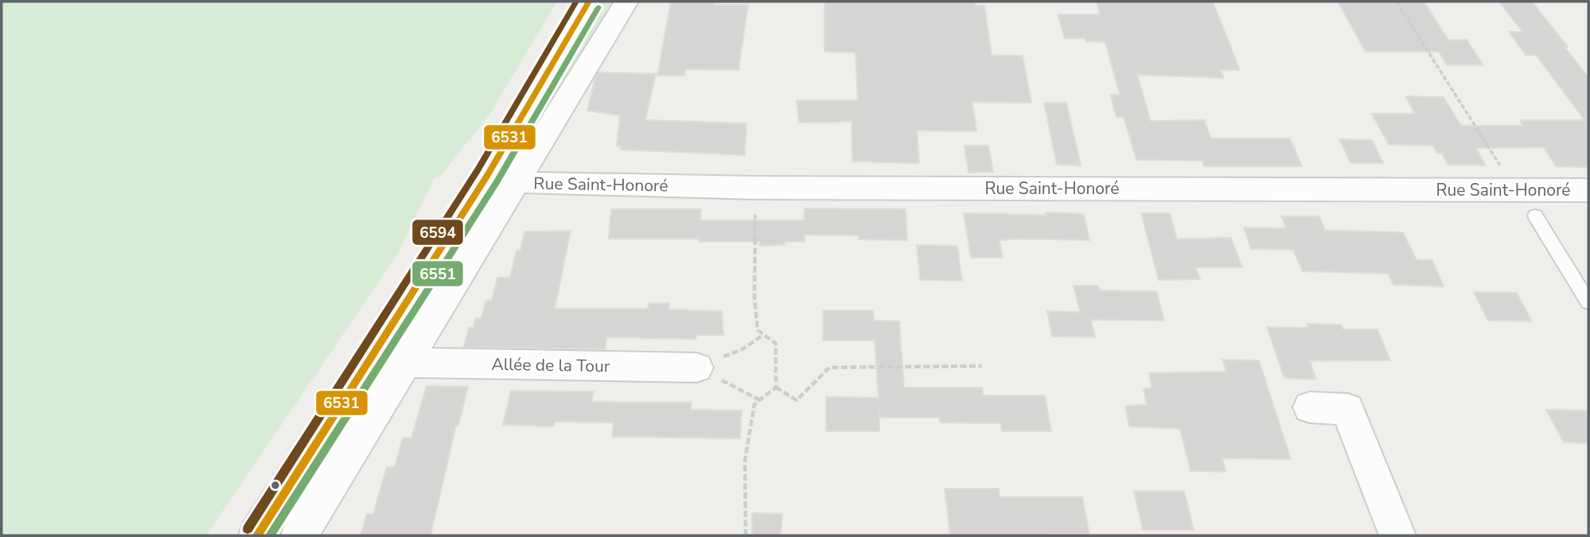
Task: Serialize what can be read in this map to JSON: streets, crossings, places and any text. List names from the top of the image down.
{
  "streets": {
    "street": ["Rue Saint-Honoré", "Allée de la Tour"]
  },
  "lines": ["transit line 6531", "transit line 6594", "transit line 6551"]
}
